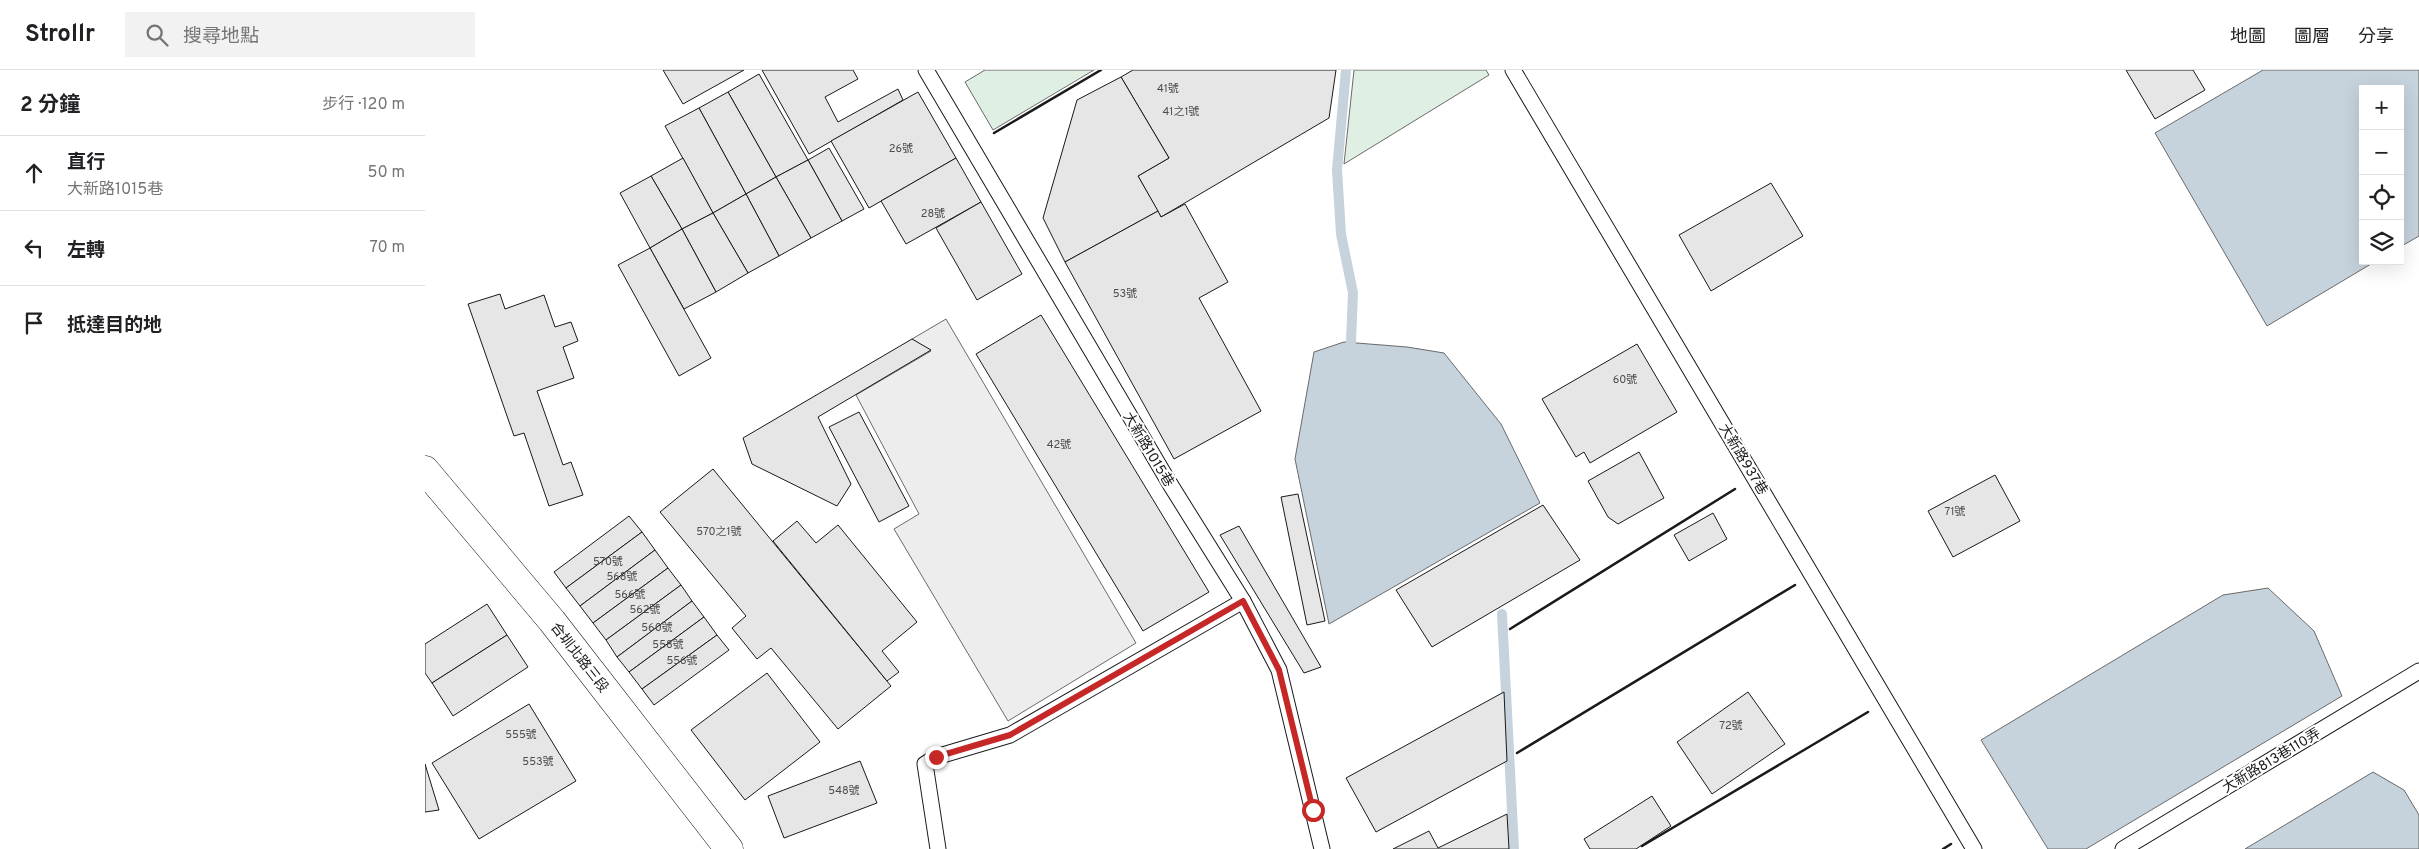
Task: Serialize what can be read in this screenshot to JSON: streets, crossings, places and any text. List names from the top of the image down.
{
  "streets": {
    "street": ["合圳北路三段"],
    "lane": ["大新路1015巷", "大新路937巷", "大新路813巷110弄"]
  },
  "house_numbers": [
    "41號",
    "41之1號",
    "26號",
    "28號",
    "53號",
    "60號",
    "42號",
    "71號",
    "570之1號",
    "570號",
    "568號",
    "566號",
    "562號",
    "560號",
    "558號",
    "556號",
    "72號",
    "555號",
    "553號",
    "548號"
  ],
  "page": {
    "header": "Strollr",
    "search": "搜尋地點",
    "nav": ["地圖", "圖層", "分享"],
    "heading": ["2 分鐘", "步行 · 120 m"],
    "map_buttons": ["+", "−"],
    "list": [
      ["直行", "大新路1015巷", "50 m"],
      ["左轉", "70 m"],
      "抵達目的地"
    ]
  }
}
